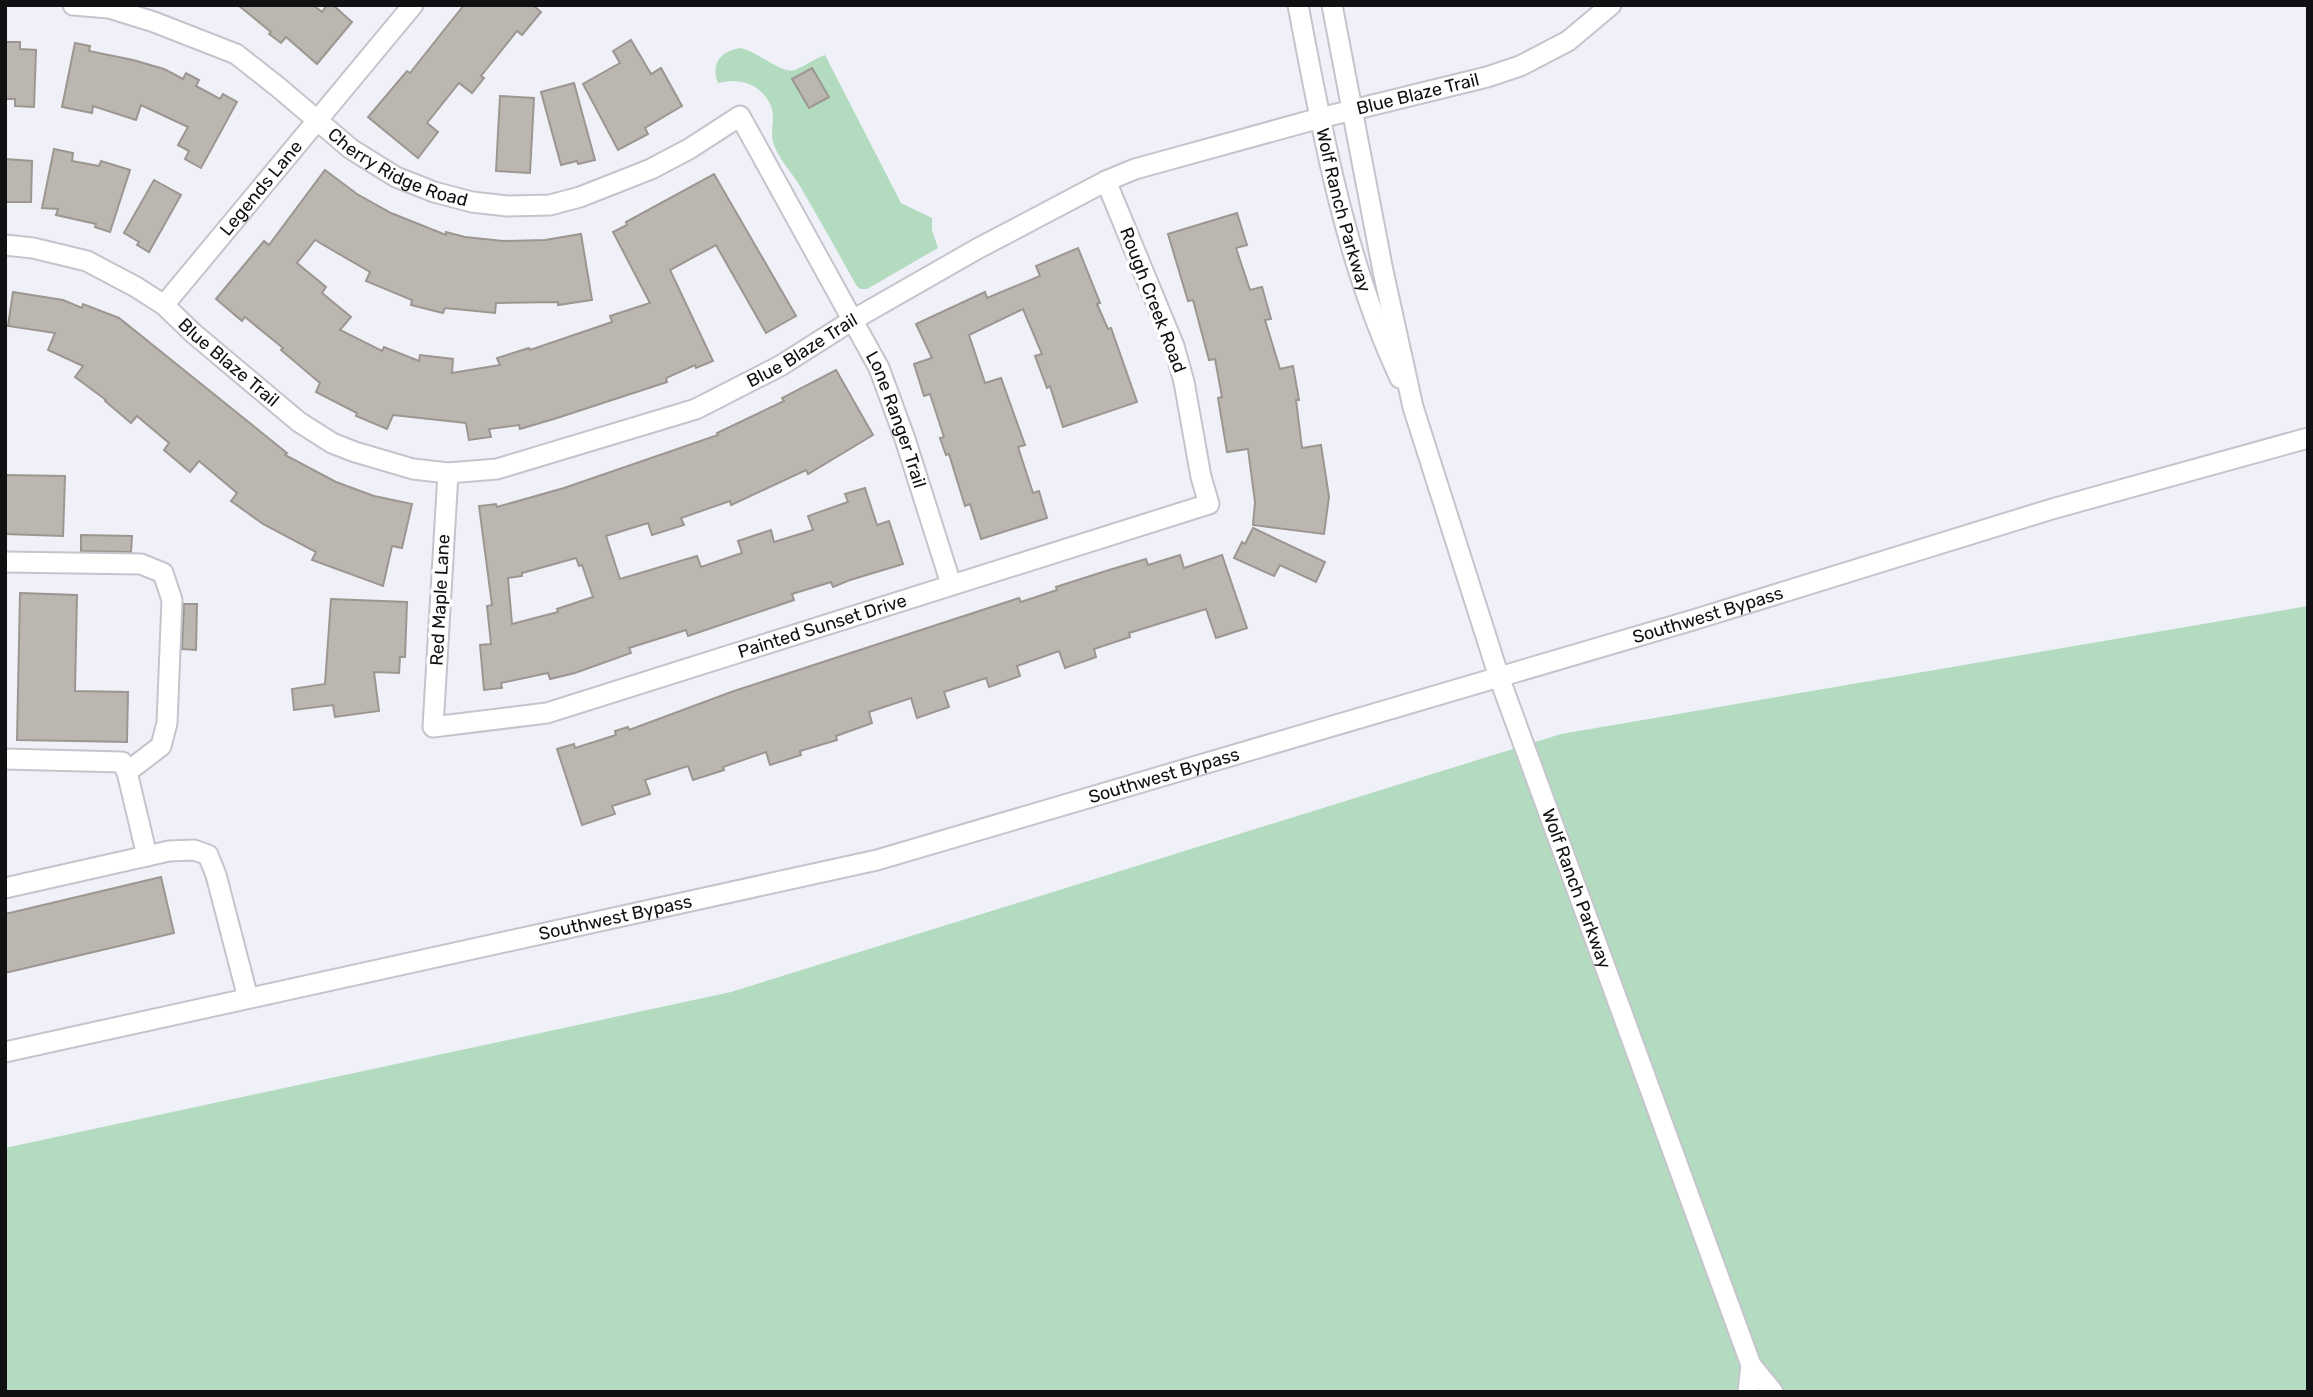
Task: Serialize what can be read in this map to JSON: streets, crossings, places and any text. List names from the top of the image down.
{
  "streets": {
    "street": [
      "Blue Blaze Trail",
      "Cherry Ridge Road",
      "Legends Lane",
      "Wolf Ranch Parkway",
      "Rough Creek Road",
      "Lone Ranger Trail",
      "Red Maple Lane",
      "Southwest Bypass",
      "Painted Sunset Drive"
    ]
  },
  "crossings": [
    ["Blue Blaze Trail", "Legends Lane"],
    ["Blue Blaze Trail", "Wolf Ranch Parkway"],
    ["Blue Blaze Trail", "Rough Creek Road"],
    ["Blue Blaze Trail", "Lone Ranger Trail"],
    ["Blue Blaze Trail", "Red Maple Lane"],
    ["Cherry Ridge Road", "Legends Lane"],
    ["Cherry Ridge Road", "Lone Ranger Trail"],
    ["Wolf Ranch Parkway", "Southwest Bypass"],
    ["Rough Creek Road", "Painted Sunset Drive"],
    ["Lone Ranger Trail", "Painted Sunset Drive"],
    ["Red Maple Lane", "Painted Sunset Drive"]
  ]
}
